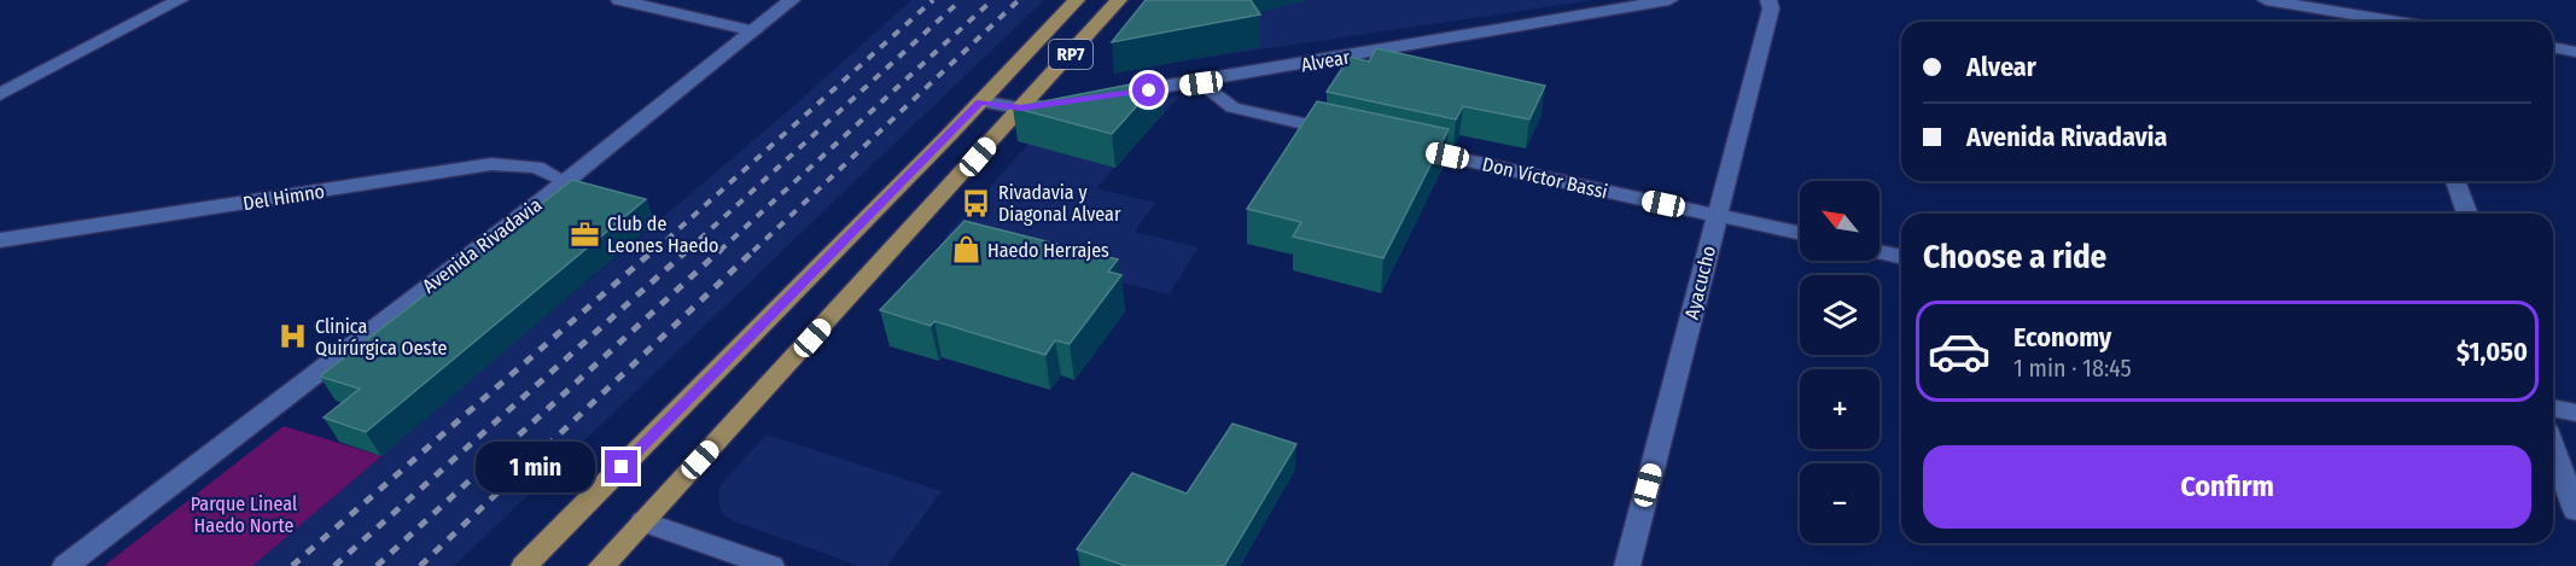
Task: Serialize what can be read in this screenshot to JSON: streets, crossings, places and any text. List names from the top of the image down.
{
  "streets": {
    "main road": ["RP7"],
    "street": [
      "Alvear",
      "Don Víctor Bassi",
      "Del Himno",
      "Avenida Rivadavia",
      "Ayacucho"
    ]
  },
  "crossings": [
    ["Don Víctor Bassi", "Ayacucho"],
    ["Del Himno", "Avenida Rivadavia"]
  ],
  "parks": ["Parque Lineal Haedo Norte"],
  "places": {
    "bus stop": ["Rivadavia y Diagonal Alvear"],
    "office": ["Club de Leones Haedo"],
    "shop": ["Haedo Herrajes"],
    "hospital": ["Clinica Quirúrgica Oeste"]
  },
  "north": "top left",
  "page": {
    "banner": ["Alvear", "Avenida Rivadavia"],
    "map_buttons": ["+", "−"],
    "heading": "Choose a ride",
    "list": [
      {
        "name": "Economy",
        "note": "1 min · 18:45",
        "value": "$1,050"
      }
    ],
    "buttons": "Confirm",
    "bubble": "1 min"
  }
}
